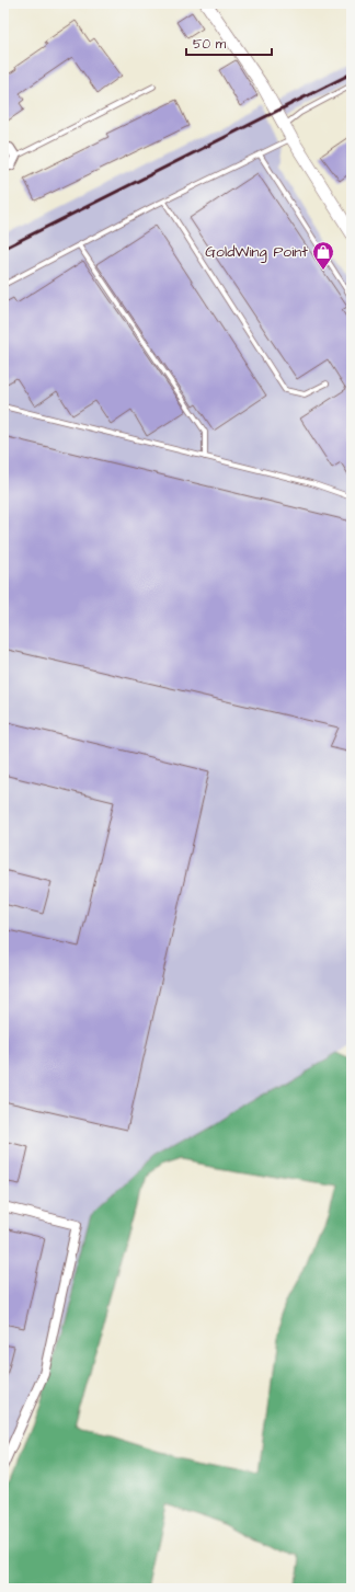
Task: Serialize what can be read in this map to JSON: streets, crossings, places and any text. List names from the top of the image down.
{
  "places": {
    "shop": ["GoldWing Point"]
  },
  "scale_bar": "50 m"
}
